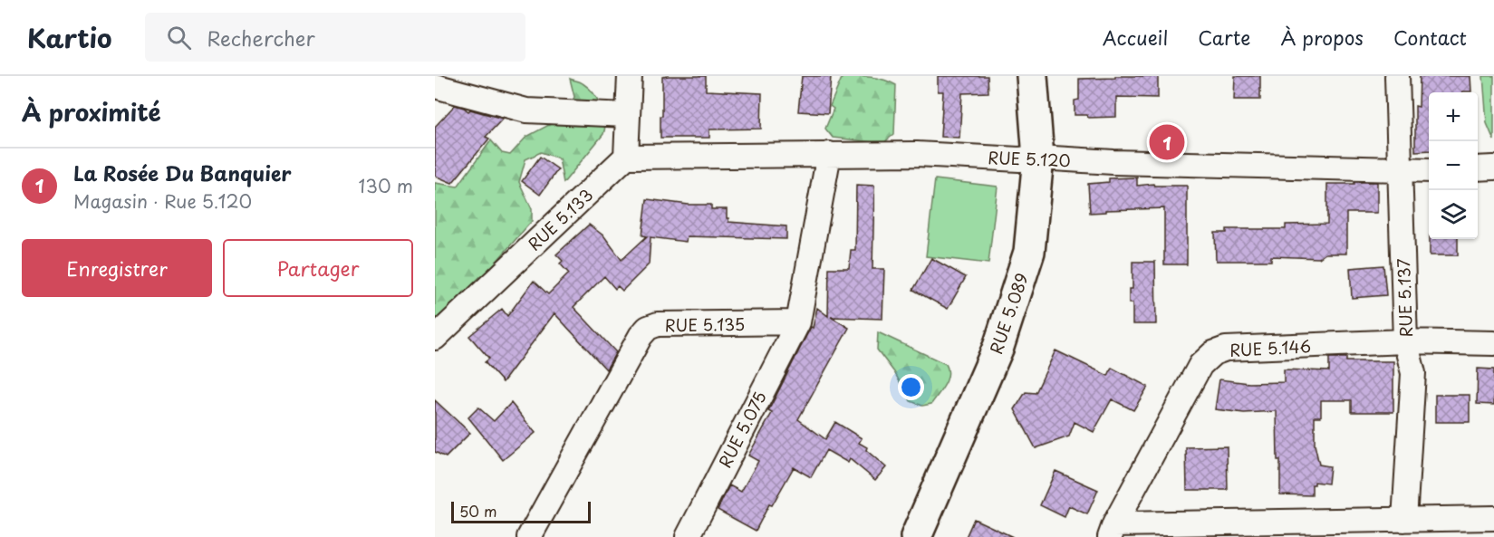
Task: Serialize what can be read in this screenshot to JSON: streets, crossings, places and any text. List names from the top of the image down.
{
  "streets": {
    "street": [
      "RUE 5.120",
      "RUE 5.133",
      "RUE 5.137",
      "RUE 5.089",
      "RUE 5.135",
      "RUE 5.146",
      "RUE 5.075"
    ]
  },
  "crossings": [
    ["RUE 5.120", "RUE 5.133"],
    ["RUE 5.120", "RUE 5.137"],
    ["RUE 5.120", "RUE 5.089"],
    ["RUE 5.137", "RUE 5.146"],
    ["RUE 5.135", "RUE 5.075"]
  ],
  "scale_bar": "50 m",
  "page": {
    "header": "Kartio",
    "search": "Rechercher",
    "nav": [
      "Accueil",
      "Carte",
      "À propos",
      "Contact"
    ],
    "heading": "À proximité",
    "map_buttons": ["+", "−"],
    "pins": "1",
    "list": [
      {
        "mark": "1",
        "name": "La Rosée Du Banquier",
        "note": "Magasin · Rue 5.120",
        "value": "130 m"
      }
    ],
    "buttons": ["Enregistrer", "Partager"],
    "scale": "50 m"
  }
}
